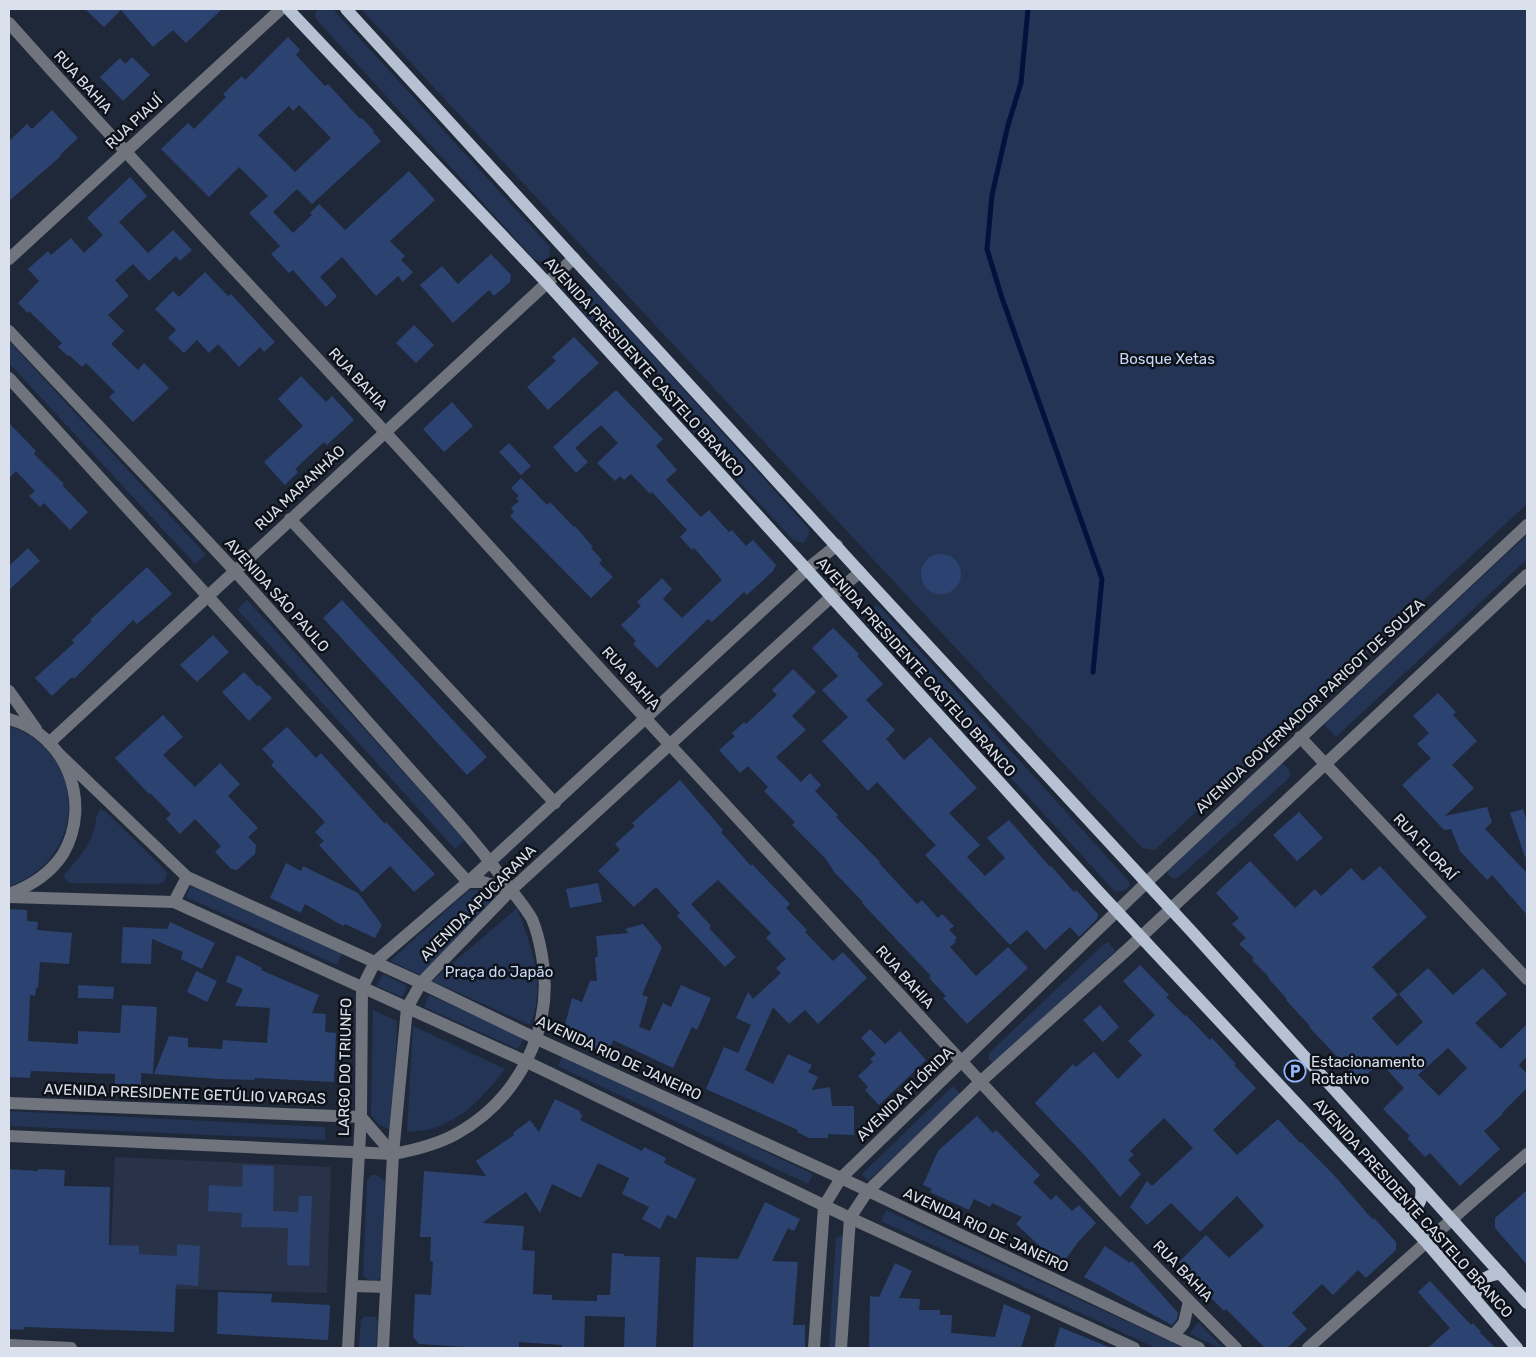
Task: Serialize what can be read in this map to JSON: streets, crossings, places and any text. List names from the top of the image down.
{
  "streets": {
    "main road": ["AVENIDA PRESIDENTE CASTELO BRANCO"],
    "street": [
      "RUA BAHIA",
      "RUA PIAUÍ",
      "RUA MARANHÃO",
      "AVENIDA SÃO PAULO",
      "AVENIDA GOVERNADOR PARIGOT DE SOUZA",
      "RUA FLORAÍ",
      "AVENIDA APUCARANA",
      "AVENIDA RIO DE JANEIRO",
      "LARGO DO TRIUNFO",
      "AVENIDA PRESIDENTE GETÚLIO VARGAS",
      "AVENIDA FLÓRIDA"
    ]
  },
  "crossings": [
    ["RUA BAHIA", "RUA PIAUÍ"],
    ["RUA BAHIA", "RUA MARANHÃO"],
    ["RUA BAHIA", "AVENIDA APUCARANA"],
    ["RUA BAHIA", "AVENIDA FLÓRIDA"],
    ["AVENIDA PRESIDENTE CASTELO BRANCO", "RUA MARANHÃO"],
    ["AVENIDA PRESIDENTE CASTELO BRANCO", "AVENIDA GOVERNADOR PARIGOT DE SOUZA"],
    ["AVENIDA PRESIDENTE CASTELO BRANCO", "AVENIDA APUCARANA"],
    ["AVENIDA PRESIDENTE CASTELO BRANCO", "AVENIDA FLÓRIDA"],
    ["RUA MARANHÃO", "AVENIDA SÃO PAULO"],
    ["AVENIDA SÃO PAULO", "AVENIDA APUCARANA"],
    ["AVENIDA SÃO PAULO", "LARGO DO TRIUNFO"],
    ["AVENIDA GOVERNADOR PARIGOT DE SOUZA", "RUA FLORAÍ"],
    ["AVENIDA GOVERNADOR PARIGOT DE SOUZA", "AVENIDA FLÓRIDA"],
    ["AVENIDA APUCARANA", "AVENIDA RIO DE JANEIRO"],
    ["AVENIDA APUCARANA", "LARGO DO TRIUNFO"],
    ["AVENIDA RIO DE JANEIRO", "LARGO DO TRIUNFO"],
    ["AVENIDA RIO DE JANEIRO", "AVENIDA FLÓRIDA"],
    ["LARGO DO TRIUNFO", "AVENIDA PRESIDENTE GETÚLIO VARGAS"]
  ],
  "parks": ["Bosque Xetas", "Praça do Japão"],
  "places": {
    "parking": ["Estacionamento Rotativo"]
  }
}
